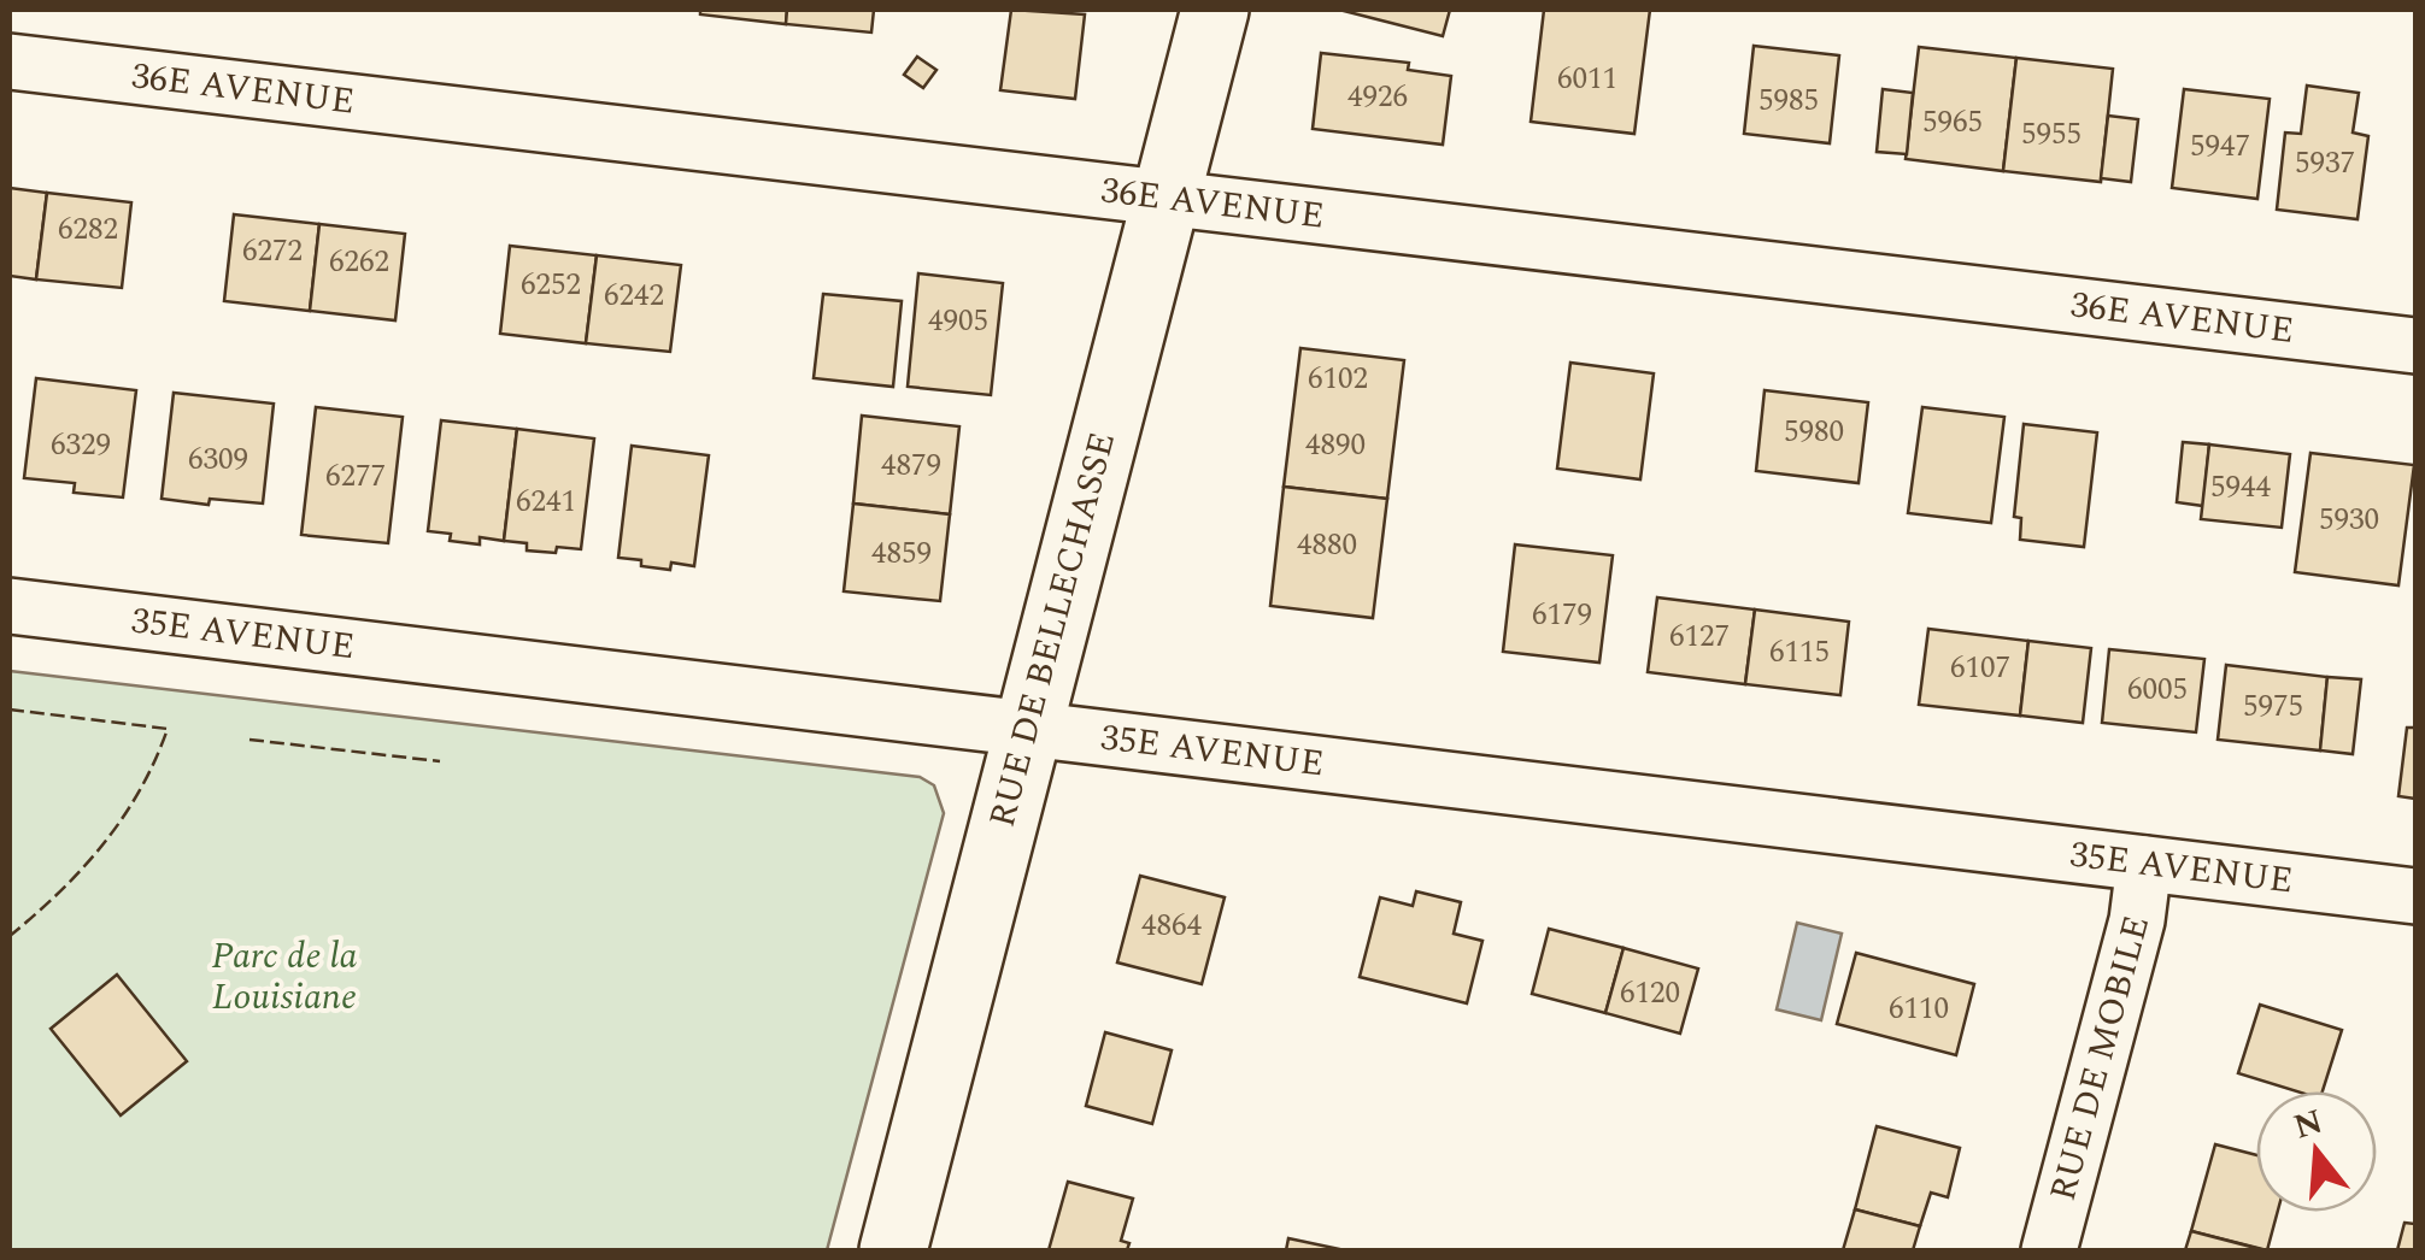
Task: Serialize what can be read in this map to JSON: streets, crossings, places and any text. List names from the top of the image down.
{
  "streets": {
    "street": [
      "36E AVENUE",
      "RUE DE BELLECHASSE",
      "35E AVENUE",
      "RUE DE MOBILE"
    ]
  },
  "crossings": [
    ["36E AVENUE", "RUE DE BELLECHASSE"],
    ["RUE DE BELLECHASSE", "35E AVENUE"],
    ["35E AVENUE", "RUE DE MOBILE"]
  ],
  "parks": ["Parc de la Louisiane"],
  "house_numbers": [
    "6011",
    "4926",
    "5985",
    "5965",
    "5955",
    "5947",
    "5937",
    "6282",
    "6272",
    "6262",
    "6252",
    "6242",
    "4905",
    "6102",
    "5980",
    "6329",
    "4890",
    "6309",
    "4879",
    "6277",
    "5944",
    "6241",
    "5930",
    "4880",
    "4859",
    "6179",
    "6127",
    "6115",
    "6107",
    "6005",
    "5975",
    "4864",
    "6120",
    "6110"
  ],
  "north": "top"
}
